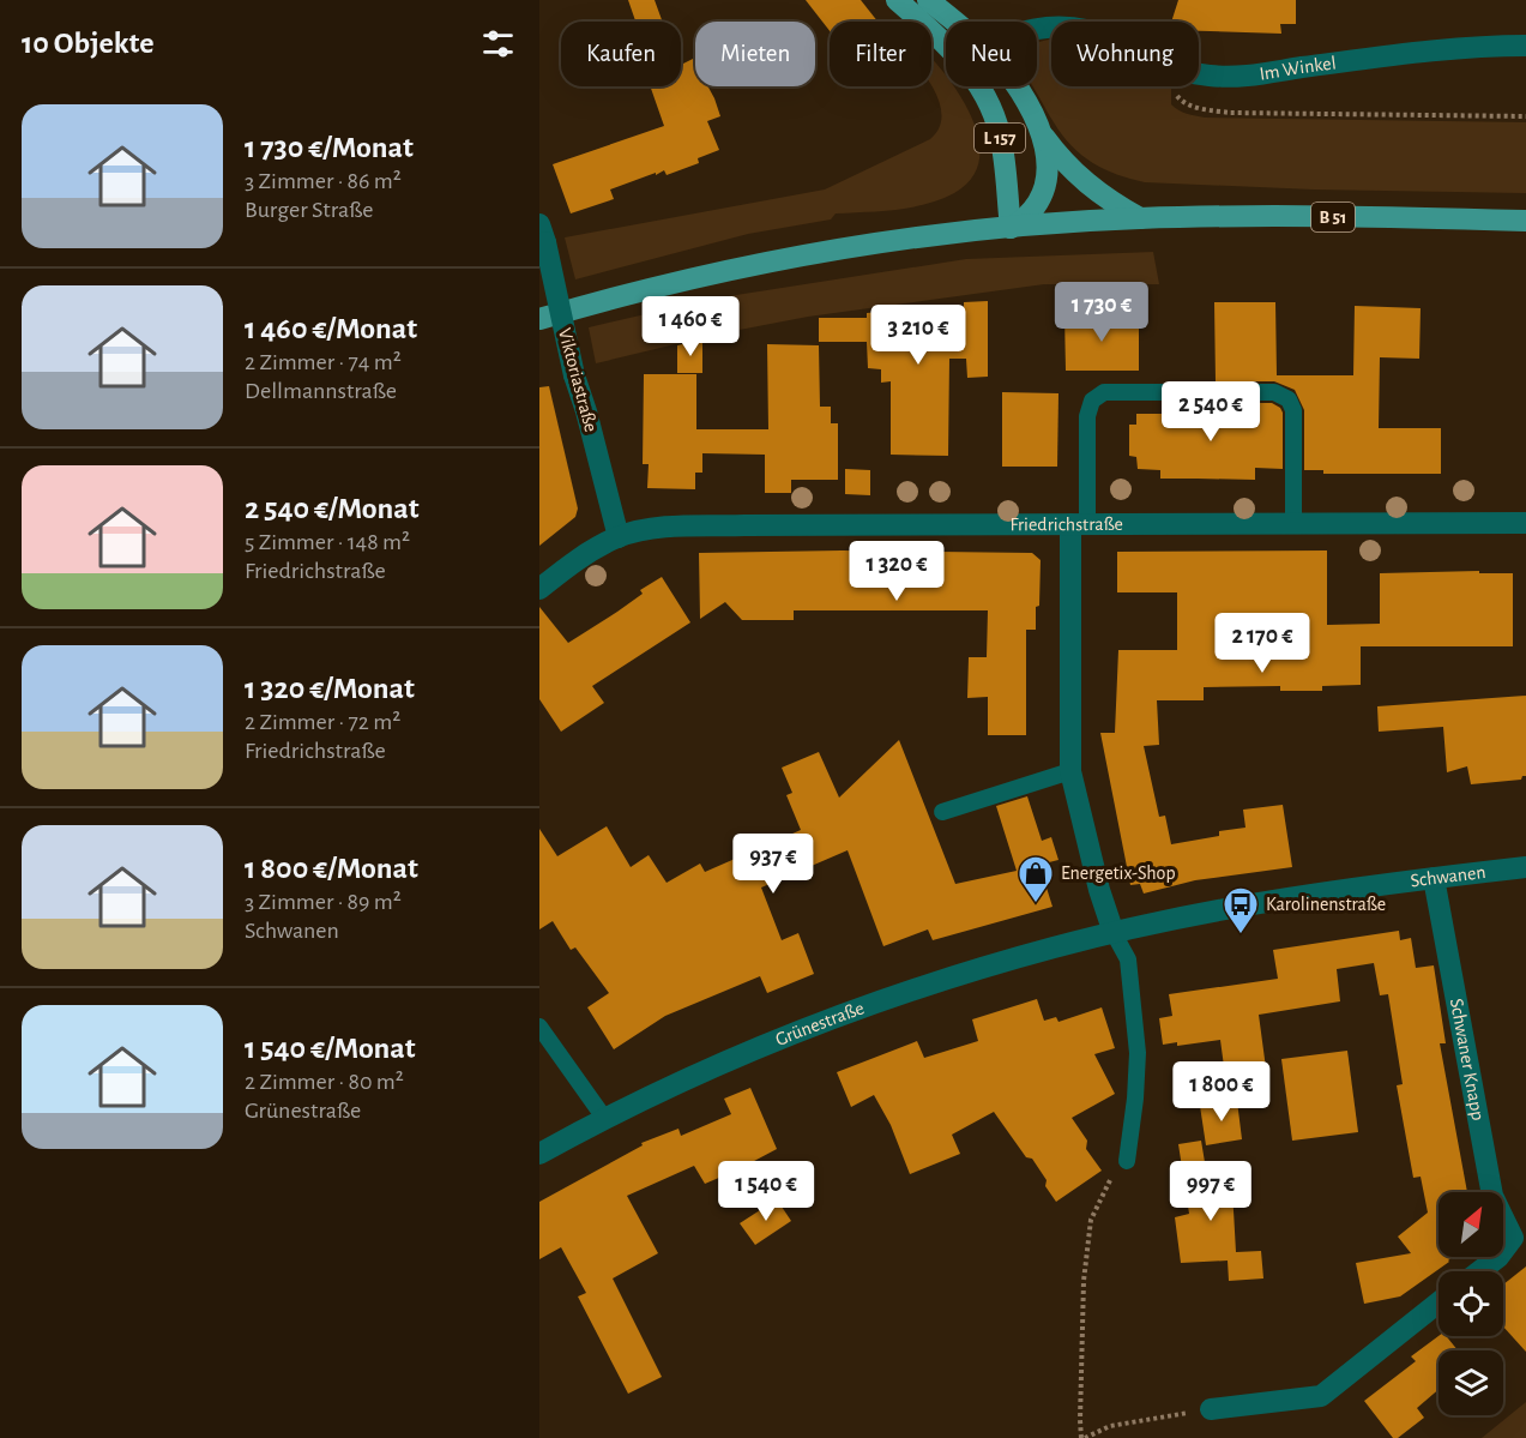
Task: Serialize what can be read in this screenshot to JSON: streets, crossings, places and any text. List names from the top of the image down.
{
  "streets": {
    "main road": ["L 157", "B 51"],
    "street": [
      "Im Winkel",
      "Viktoriastraße",
      "Friedrichstraße",
      "Schwanen",
      "Grünestraße",
      "Schwaner Knapp"
    ]
  },
  "crossings": [
    ["L 157", "B 51"],
    ["Viktoriastraße", "Friedrichstraße"],
    ["Schwanen", "Grünestraße"],
    ["Schwanen", "Schwaner Knapp"]
  ],
  "places": {
    "shop": ["Energetix-Shop"],
    "bus stop": ["Karolinenstraße"]
  },
  "north": "top right",
  "page": {
    "heading": "10 Objekte",
    "chip": [
      "Kaufen",
      "Mieten",
      "Filter",
      "Neu",
      "Wohnung"
    ],
    "list": [
      {
        "name": "1 730 €/Monat",
        "note": "3 Zimmer · 86 m² · Burger Straße"
      },
      {
        "name": "1 460 €/Monat",
        "note": "2 Zimmer · 74 m² · Dellmannstraße"
      },
      {
        "name": "2 540 €/Monat",
        "note": "5 Zimmer · 148 m² · Friedrichstraße"
      },
      {
        "name": "1 320 €/Monat",
        "note": "2 Zimmer · 72 m² · Friedrichstraße"
      },
      {
        "name": "1 800 €/Monat",
        "note": "3 Zimmer · 89 m² · Schwanen"
      },
      {
        "name": "1 540 €/Monat",
        "note": "2 Zimmer · 80 m² · Grünestraße"
      }
    ],
    "price": [
      "1 730 €",
      "1 460 €",
      "3 210 €",
      "2 540 €",
      "1 320 €",
      "2 170 €",
      "937 €",
      "1 800 €",
      "1 540 €",
      "997 €"
    ]
  }
}
